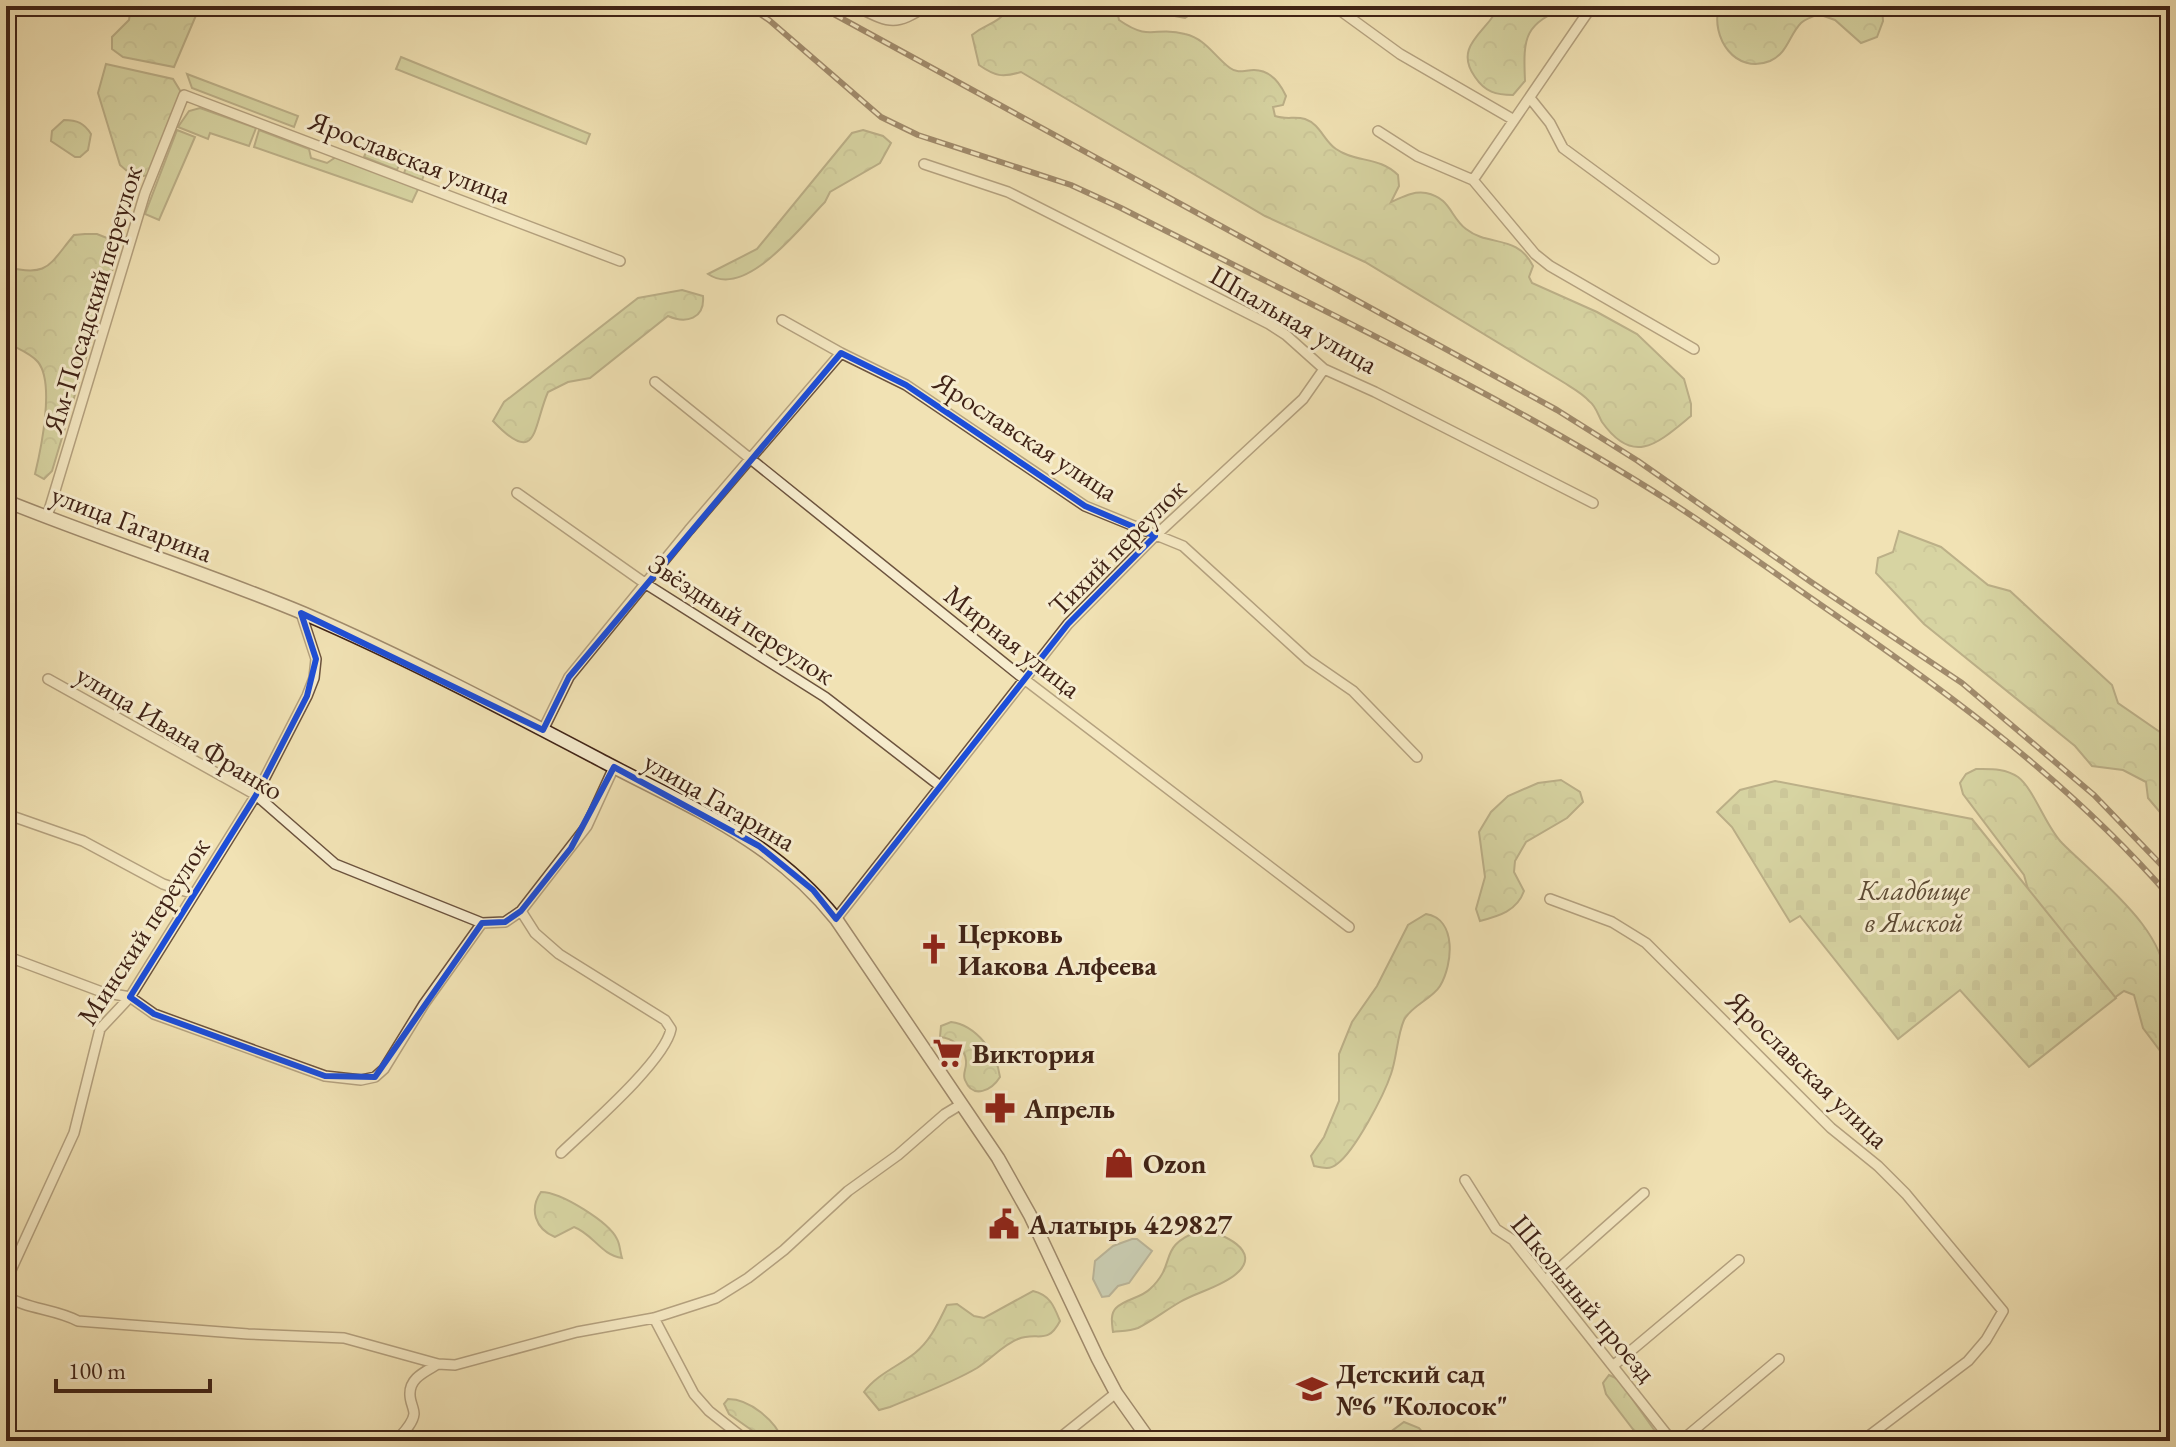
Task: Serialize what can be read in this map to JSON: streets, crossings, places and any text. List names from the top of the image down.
{
  "streets": {
    "main road": ["улица Гагарина"],
    "street": [
      "Ярославская улица",
      "Ям-Посадский переулок",
      "Шпальная улица",
      "Тихий переулок",
      "Звёздный переулок",
      "Мирная улица",
      "улица Ивана Франко",
      "Минский переулок",
      "Школьный проезд"
    ]
  },
  "crossings": [
    ["Ярославская улица", "Ям-Посадский переулок"],
    ["Ярославская улица", "Тихий переулок"],
    ["Ям-Посадский переулок", "улица Гагарина"],
    ["Шпальная улица", "Тихий переулок"],
    ["улица Гагарина", "Тихий переулок"],
    ["улица Гагарина", "Минский переулок"],
    ["Тихий переулок", "Звёздный переулок"],
    ["Тихий переулок", "Мирная улица"],
    ["улица Ивана Франко", "Минский переулок"]
  ],
  "parks": ["Кладбище в Ямской"],
  "places": {
    "church": ["Церковь Иакова Алфеева"],
    "supermarket": ["Виктория"],
    "pharmacy": ["Апрель"],
    "shop": ["Ozon"],
    "public building": ["Алатырь 429827"],
    "school or university": ["Детский сад №6 \"Колосок\""]
  },
  "scale_bar": "100 m"
}
